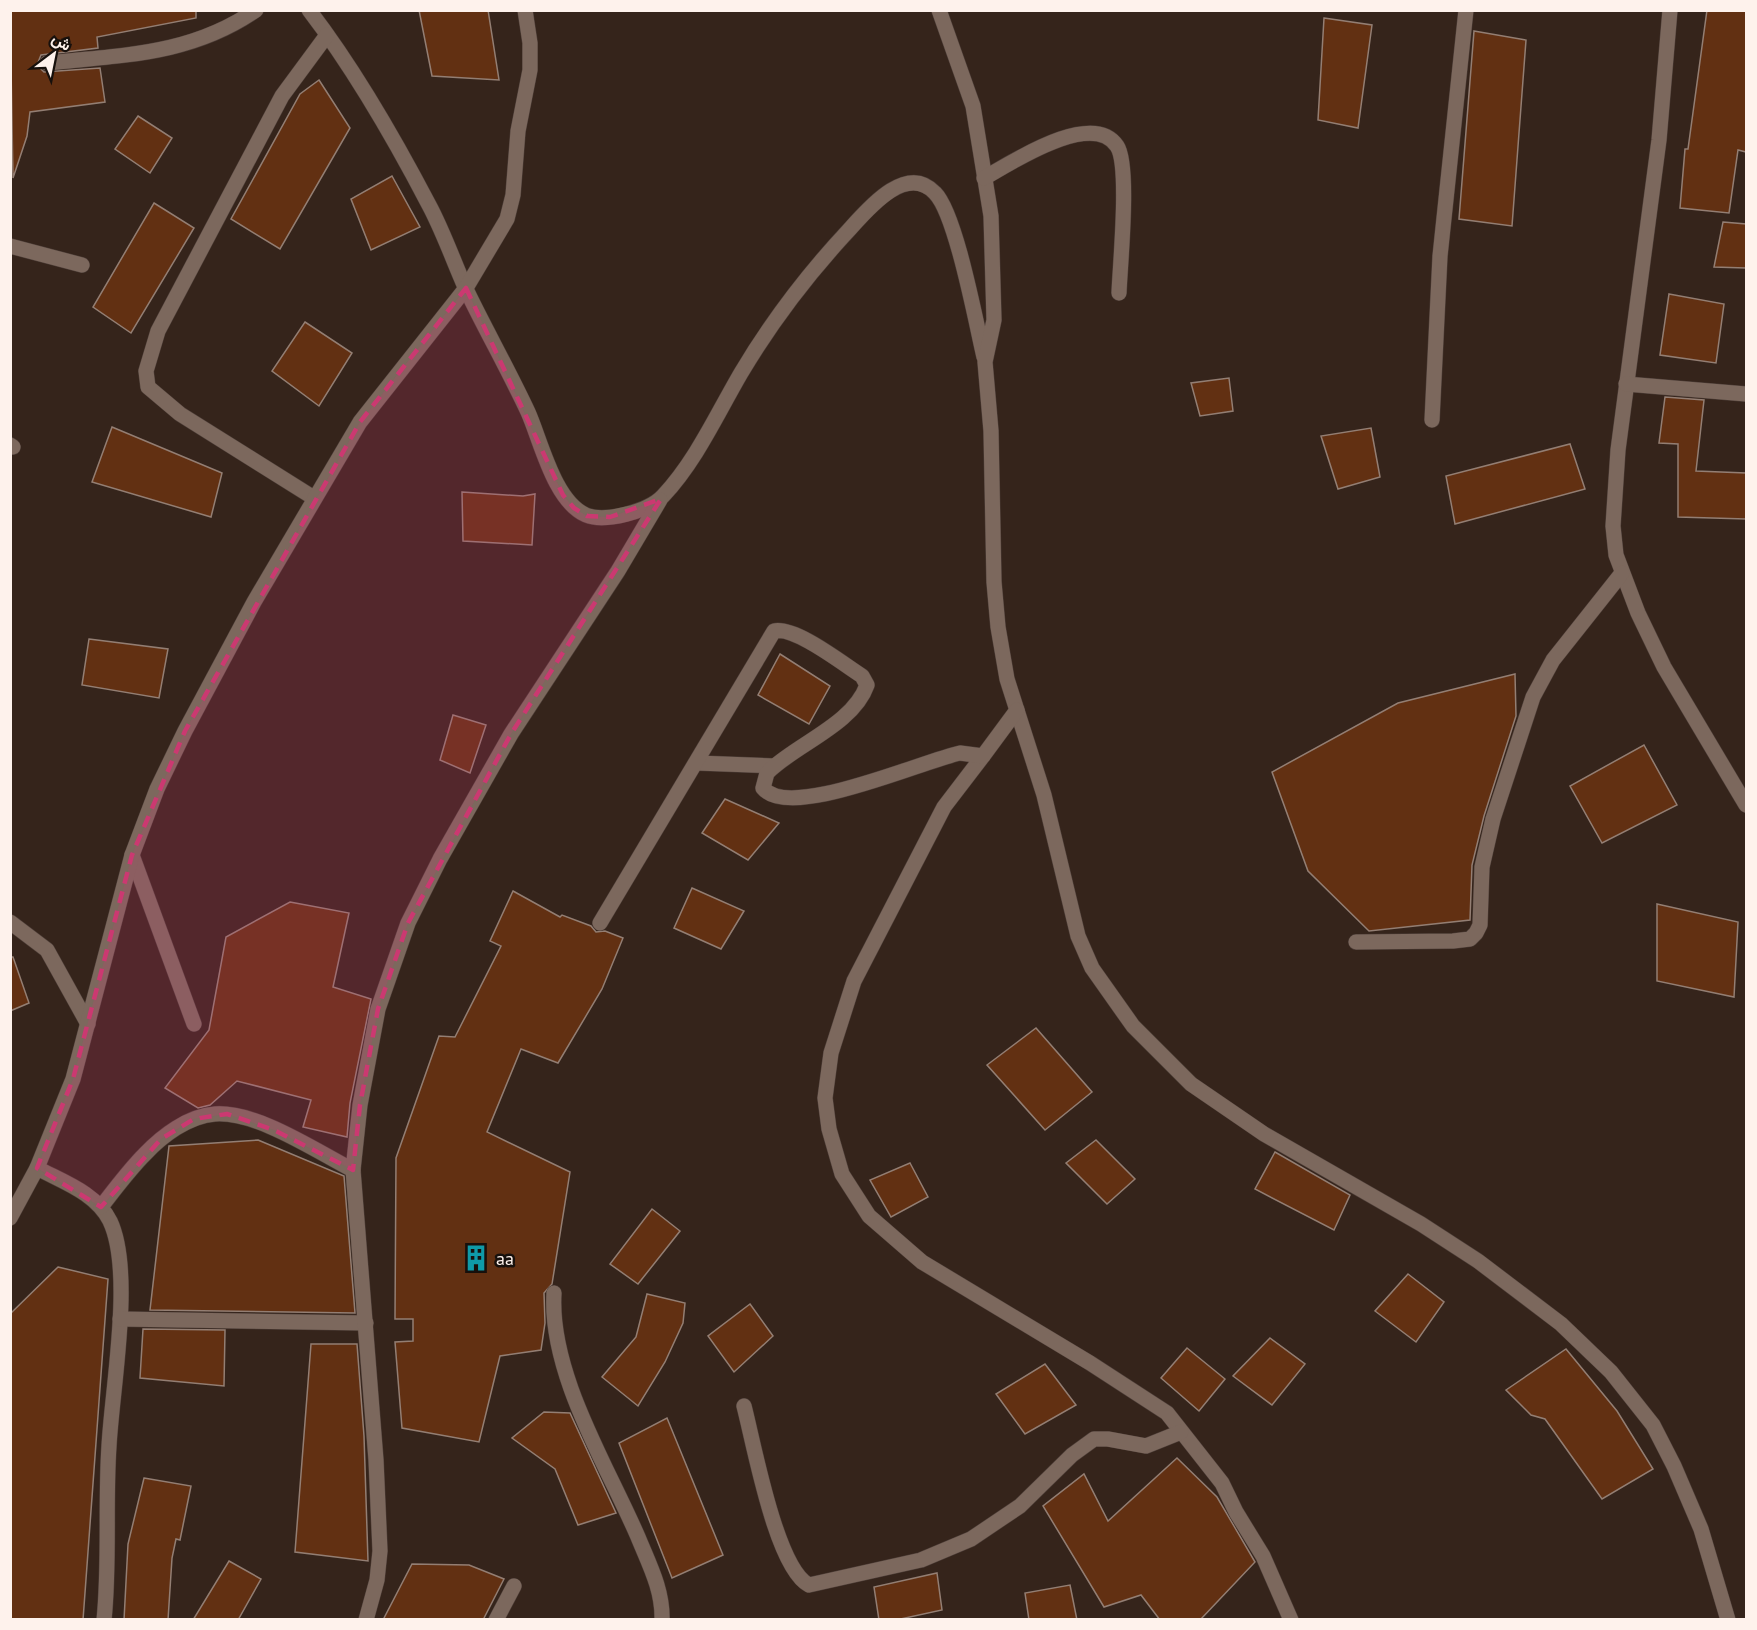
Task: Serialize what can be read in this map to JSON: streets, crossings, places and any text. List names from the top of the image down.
{
  "places": {
    "building": ["aa"]
  },
  "north": "top right"
}
